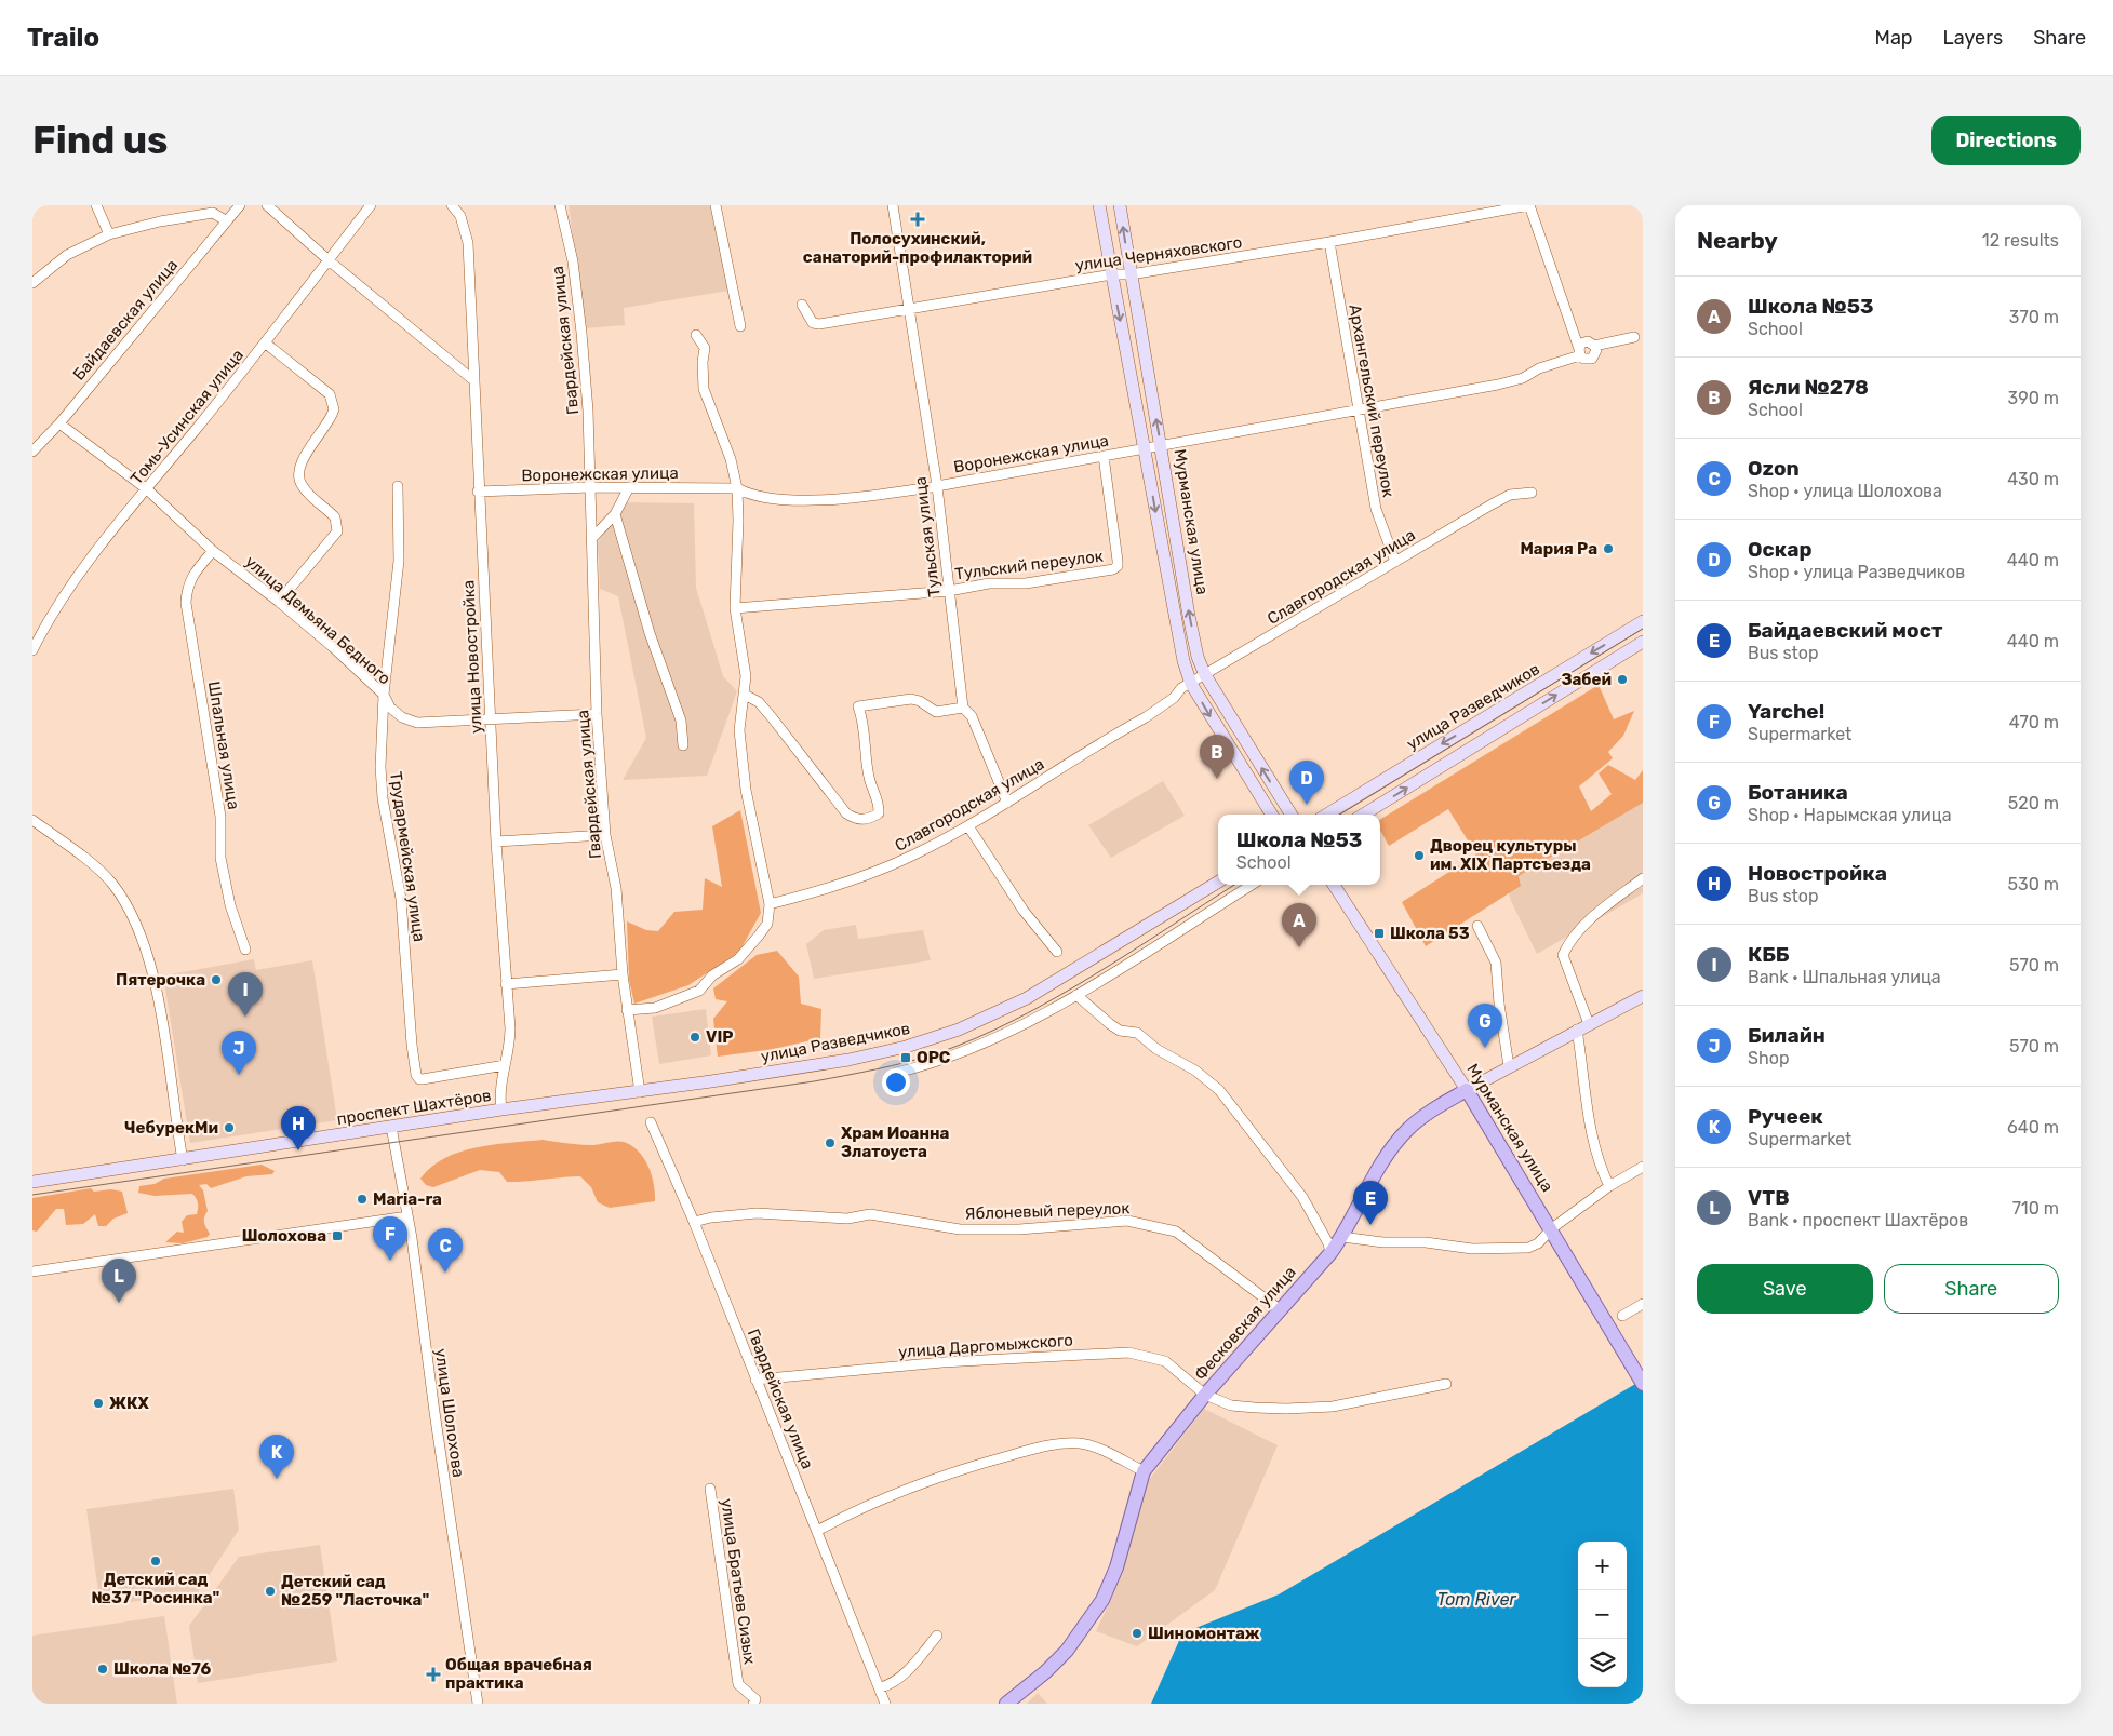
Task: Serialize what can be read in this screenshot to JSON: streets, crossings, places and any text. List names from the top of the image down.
{
  "streets": {
    "main road": [
      "Мурманская улица",
      "улица Разведчиков",
      "проспект Шахтёров",
      "Фесковская улица"
    ],
    "street": [
      "улица Черняховского",
      "Байдаевская улица",
      "Гвардейская улица",
      "Архангельский переулок",
      "Томь-Усинская улица",
      "Воронежская улица",
      "Тульская улица",
      "Тульский переулок",
      "Славгородская улица",
      "улица Демьяна Бедного",
      "улица Новостройка",
      "Шпальная улица",
      "Трудармейская улица",
      "Яблоневый переулок",
      "улица Даргомыжского",
      "улица Шолохова",
      "улица Братьев Сизых"
    ]
  },
  "crossings": [
    ["улица Черняховского", "Архангельский переулок"],
    ["улица Черняховского", "Мурманская улица"],
    ["улица Черняховского", "Тульская улица"],
    ["Байдаевская улица", "улица Демьяна Бедного"],
    ["Гвардейская улица", "Воронежская улица"],
    ["Гвардейская улица", "улица Демьяна Бедного"],
    ["Гвардейская улица", "улица Разведчиков"],
    ["Гвардейская улица", "проспект Шахтёров"],
    ["Гвардейская улица", "Яблоневый переулок"],
    ["Гвардейская улица", "улица Даргомыжского"],
    ["Архангельский переулок", "Воронежская улица"],
    ["Архангельский переулок", "Славгородская улица"],
    ["Томь-Усинская улица", "улица Демьяна Бедного"],
    ["Воронежская улица", "Мурманская улица"],
    ["Воронежская улица", "Тульская улица"],
    ["Воронежская улица", "Тульский переулок"],
    ["Воронежская улица", "улица Новостройка"],
    ["Мурманская улица", "Славгородская улица"],
    ["Мурманская улица", "Фесковская улица"],
    ["Тульская улица", "Тульский переулок"],
    ["Тульская улица", "Славгородская улица"],
    ["улица Демьяна Бедного", "улица Новостройка"],
    ["улица Демьяна Бедного", "Шпальная улица"],
    ["улица Демьяна Бедного", "Трудармейская улица"],
    ["улица Новостройка", "Трудармейская улица"],
    ["улица Новостройка", "проспект Шахтёров"],
    ["улица Разведчиков", "проспект Шахтёров"],
    ["проспект Шахтёров", "улица Шолохова"],
    ["Яблоневый переулок", "Фесковская улица"],
    ["Фесковская улица", "улица Даргомыжского"]
  ],
  "water": ["Tom River"],
  "places": {
    "health": ["Полосухинский, санаторий-профилакторий", "Общая врачебная практика"],
    "other": [
      "Мария Ра",
      "Забей",
      "Дворец культуры им. XIX Партсъезда",
      "Пятерочка",
      "VIP",
      "ЧебурекМи",
      "Храм Иоанна Златоуста",
      "Maria-ra",
      "ЖКХ",
      "Детский сад №37 \"Росинка\"",
      "Детский сад №259 \"Ласточка\"",
      "Шиномонтаж",
      "Школа №76"
    ],
    "transit": ["Школа 53", "ОРС", "Шолохова"]
  },
  "page": {
    "header": "Trailo",
    "nav": ["Map", "Layers", "Share"],
    "buttons": [
      "Directions",
      ["Save", "Share"]
    ],
    "title": "Find us",
    "heading": ["Nearby", "12 results"],
    "list": [
      {
        "mark": "A",
        "name": "Школа №53",
        "note": "School",
        "value": "370 m"
      },
      {
        "mark": "B",
        "name": "Ясли №278",
        "note": "School",
        "value": "390 m"
      },
      {
        "mark": "C",
        "name": "Ozon",
        "note": "Shop · улица Шолохова",
        "value": "430 m"
      },
      {
        "mark": "D",
        "name": "Оскар",
        "note": "Shop · улица Разведчиков",
        "value": "440 m"
      },
      {
        "mark": "E",
        "name": "Байдаевский мост",
        "note": "Bus stop",
        "value": "440 m"
      },
      {
        "mark": "F",
        "name": "Yarche!",
        "note": "Supermarket",
        "value": "470 m"
      },
      {
        "mark": "G",
        "name": "Ботаника",
        "note": "Shop · Нарымская улица",
        "value": "520 m"
      },
      {
        "mark": "H",
        "name": "Новостройка",
        "note": "Bus stop",
        "value": "530 m"
      },
      {
        "mark": "I",
        "name": "КББ",
        "note": "Bank · Шпальная улица",
        "value": "570 m"
      },
      {
        "mark": "J",
        "name": "Билайн",
        "note": "Shop",
        "value": "570 m"
      },
      {
        "mark": "K",
        "name": "Ручеек",
        "note": "Supermarket",
        "value": "640 m"
      },
      {
        "mark": "L",
        "name": "VTB",
        "note": "Bank · проспект Шахтёров",
        "value": "710 m"
      }
    ],
    "pins": [
      "B",
      "D",
      "A",
      "I",
      "G",
      "J",
      "H",
      "E",
      "F",
      "C",
      "L",
      "K"
    ],
    "popup": ["Школа №53", "School"],
    "map_buttons": ["+", "−"]
  }
}
